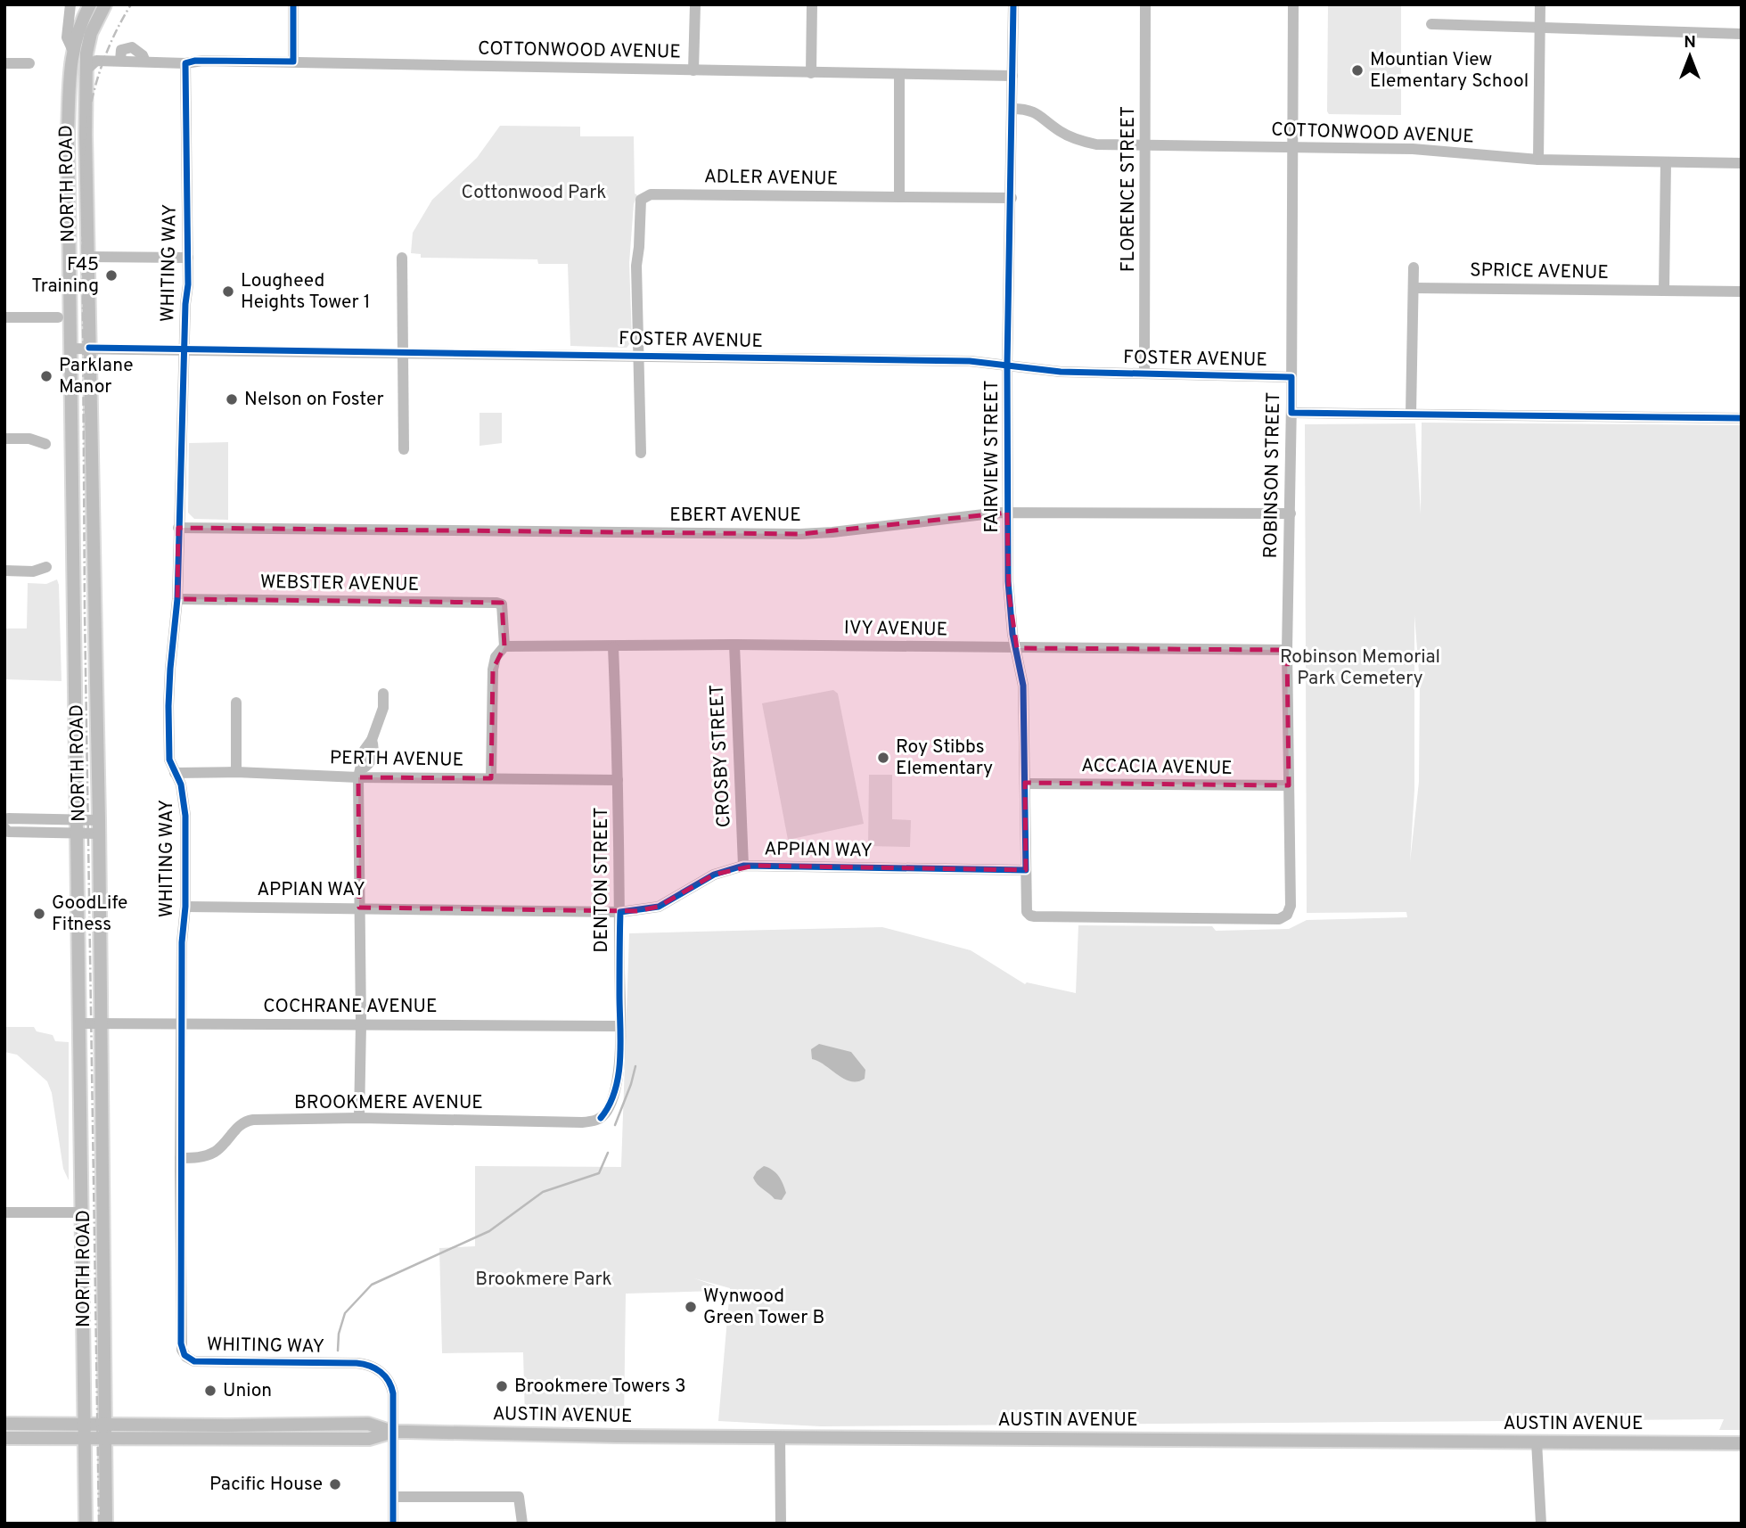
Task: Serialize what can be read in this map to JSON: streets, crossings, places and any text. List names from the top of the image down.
{
  "streets": {
    "main road": ["NORTH ROAD", "AUSTIN AVENUE"],
    "street": [
      "COTTONWOOD AVENUE",
      "ADLER AVENUE",
      "FLORENCE STREET",
      "WHITING WAY",
      "SPRICE AVENUE",
      "FOSTER AVENUE",
      "FAIRVIEW STREET",
      "ROBINSON STREET",
      "EBERT AVENUE",
      "WEBSTER AVENUE",
      "IVY AVENUE",
      "CROSBY STREET",
      "PERTH AVENUE",
      "ACCACIA AVENUE",
      "APPIAN WAY",
      "DENTON STREET",
      "COCHRANE AVENUE",
      "BROOKMERE AVENUE"
    ]
  },
  "crossings": [
    ["COTTONWOOD AVENUE", "NORTH ROAD"],
    ["COTTONWOOD AVENUE", "FLORENCE STREET"],
    ["COTTONWOOD AVENUE", "WHITING WAY"],
    ["COTTONWOOD AVENUE", "FAIRVIEW STREET"],
    ["COTTONWOOD AVENUE", "ROBINSON STREET"],
    ["ADLER AVENUE", "FOSTER AVENUE"],
    ["ADLER AVENUE", "FAIRVIEW STREET"],
    ["NORTH ROAD", "FOSTER AVENUE"],
    ["NORTH ROAD", "COCHRANE AVENUE"],
    ["NORTH ROAD", "AUSTIN AVENUE"],
    ["FLORENCE STREET", "FOSTER AVENUE"],
    ["WHITING WAY", "FOSTER AVENUE"],
    ["WHITING WAY", "EBERT AVENUE"],
    ["WHITING WAY", "WEBSTER AVENUE"],
    ["WHITING WAY", "PERTH AVENUE"],
    ["WHITING WAY", "APPIAN WAY"],
    ["WHITING WAY", "COCHRANE AVENUE"],
    ["WHITING WAY", "BROOKMERE AVENUE"],
    ["WHITING WAY", "AUSTIN AVENUE"],
    ["FOSTER AVENUE", "FAIRVIEW STREET"],
    ["FOSTER AVENUE", "ROBINSON STREET"],
    ["FAIRVIEW STREET", "ROBINSON STREET"],
    ["FAIRVIEW STREET", "EBERT AVENUE"],
    ["FAIRVIEW STREET", "IVY AVENUE"],
    ["FAIRVIEW STREET", "ACCACIA AVENUE"],
    ["FAIRVIEW STREET", "APPIAN WAY"],
    ["ROBINSON STREET", "EBERT AVENUE"],
    ["ROBINSON STREET", "IVY AVENUE"],
    ["ROBINSON STREET", "ACCACIA AVENUE"],
    ["WEBSTER AVENUE", "IVY AVENUE"],
    ["IVY AVENUE", "CROSBY STREET"],
    ["IVY AVENUE", "DENTON STREET"],
    ["CROSBY STREET", "APPIAN WAY"],
    ["PERTH AVENUE", "DENTON STREET"],
    ["APPIAN WAY", "DENTON STREET"],
    ["DENTON STREET", "COCHRANE AVENUE"],
    ["DENTON STREET", "BROOKMERE AVENUE"]
  ],
  "parks": ["Cottonwood Park", "Robinson Memorial Park Cemetery", "Brookmere Park"],
  "places": [
    "Mountian View Elementary School",
    "F45 Training",
    "Lougheed Heights Tower 1",
    "Parklane Manor",
    "Nelson on Foster",
    "Roy Stibbs Elementary",
    "GoodLife Fitness",
    "Wynwood Green Tower B",
    "Brookmere Towers 3",
    "Union",
    "Pacific House"
  ],
  "north": "top"
}
